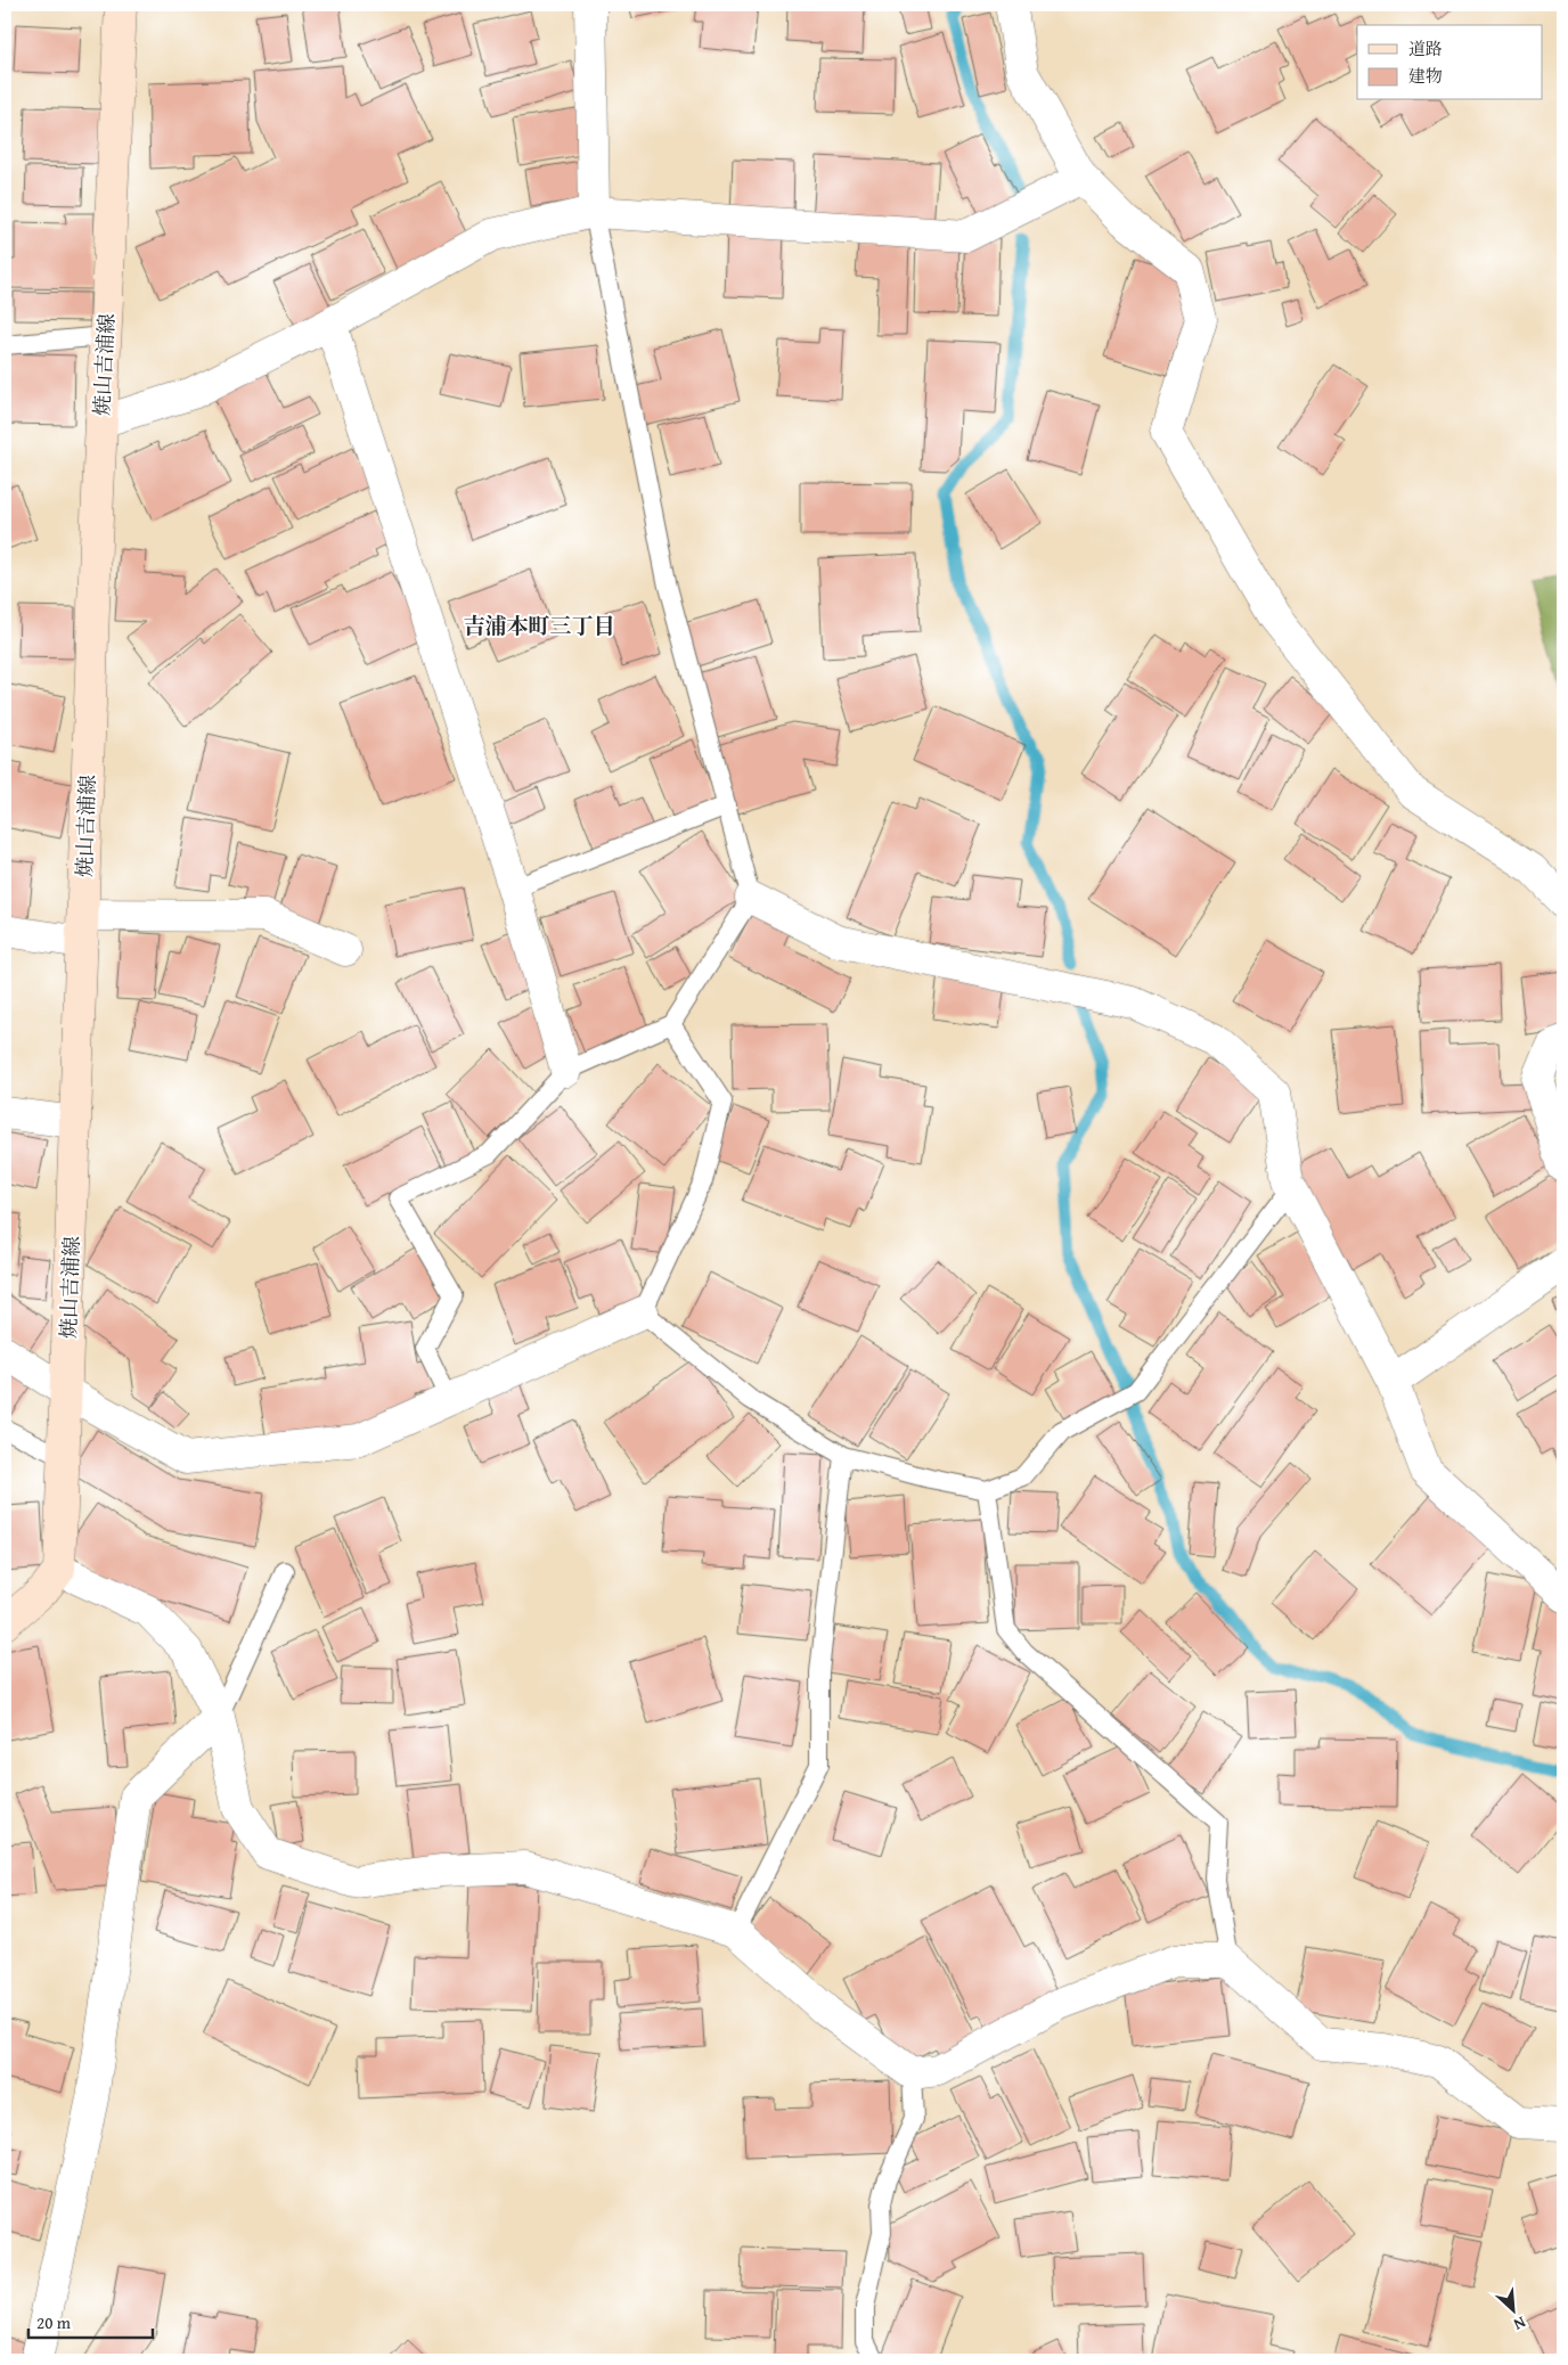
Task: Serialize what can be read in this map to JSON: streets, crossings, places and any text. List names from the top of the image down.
{
  "streets": {
    "main road": ["焼山吉浦線"]
  },
  "districts": ["吉浦本町三丁目"],
  "legend": ["道路", "建物"],
  "scale_bar": "20 m",
  "north": "bottom right"
}
